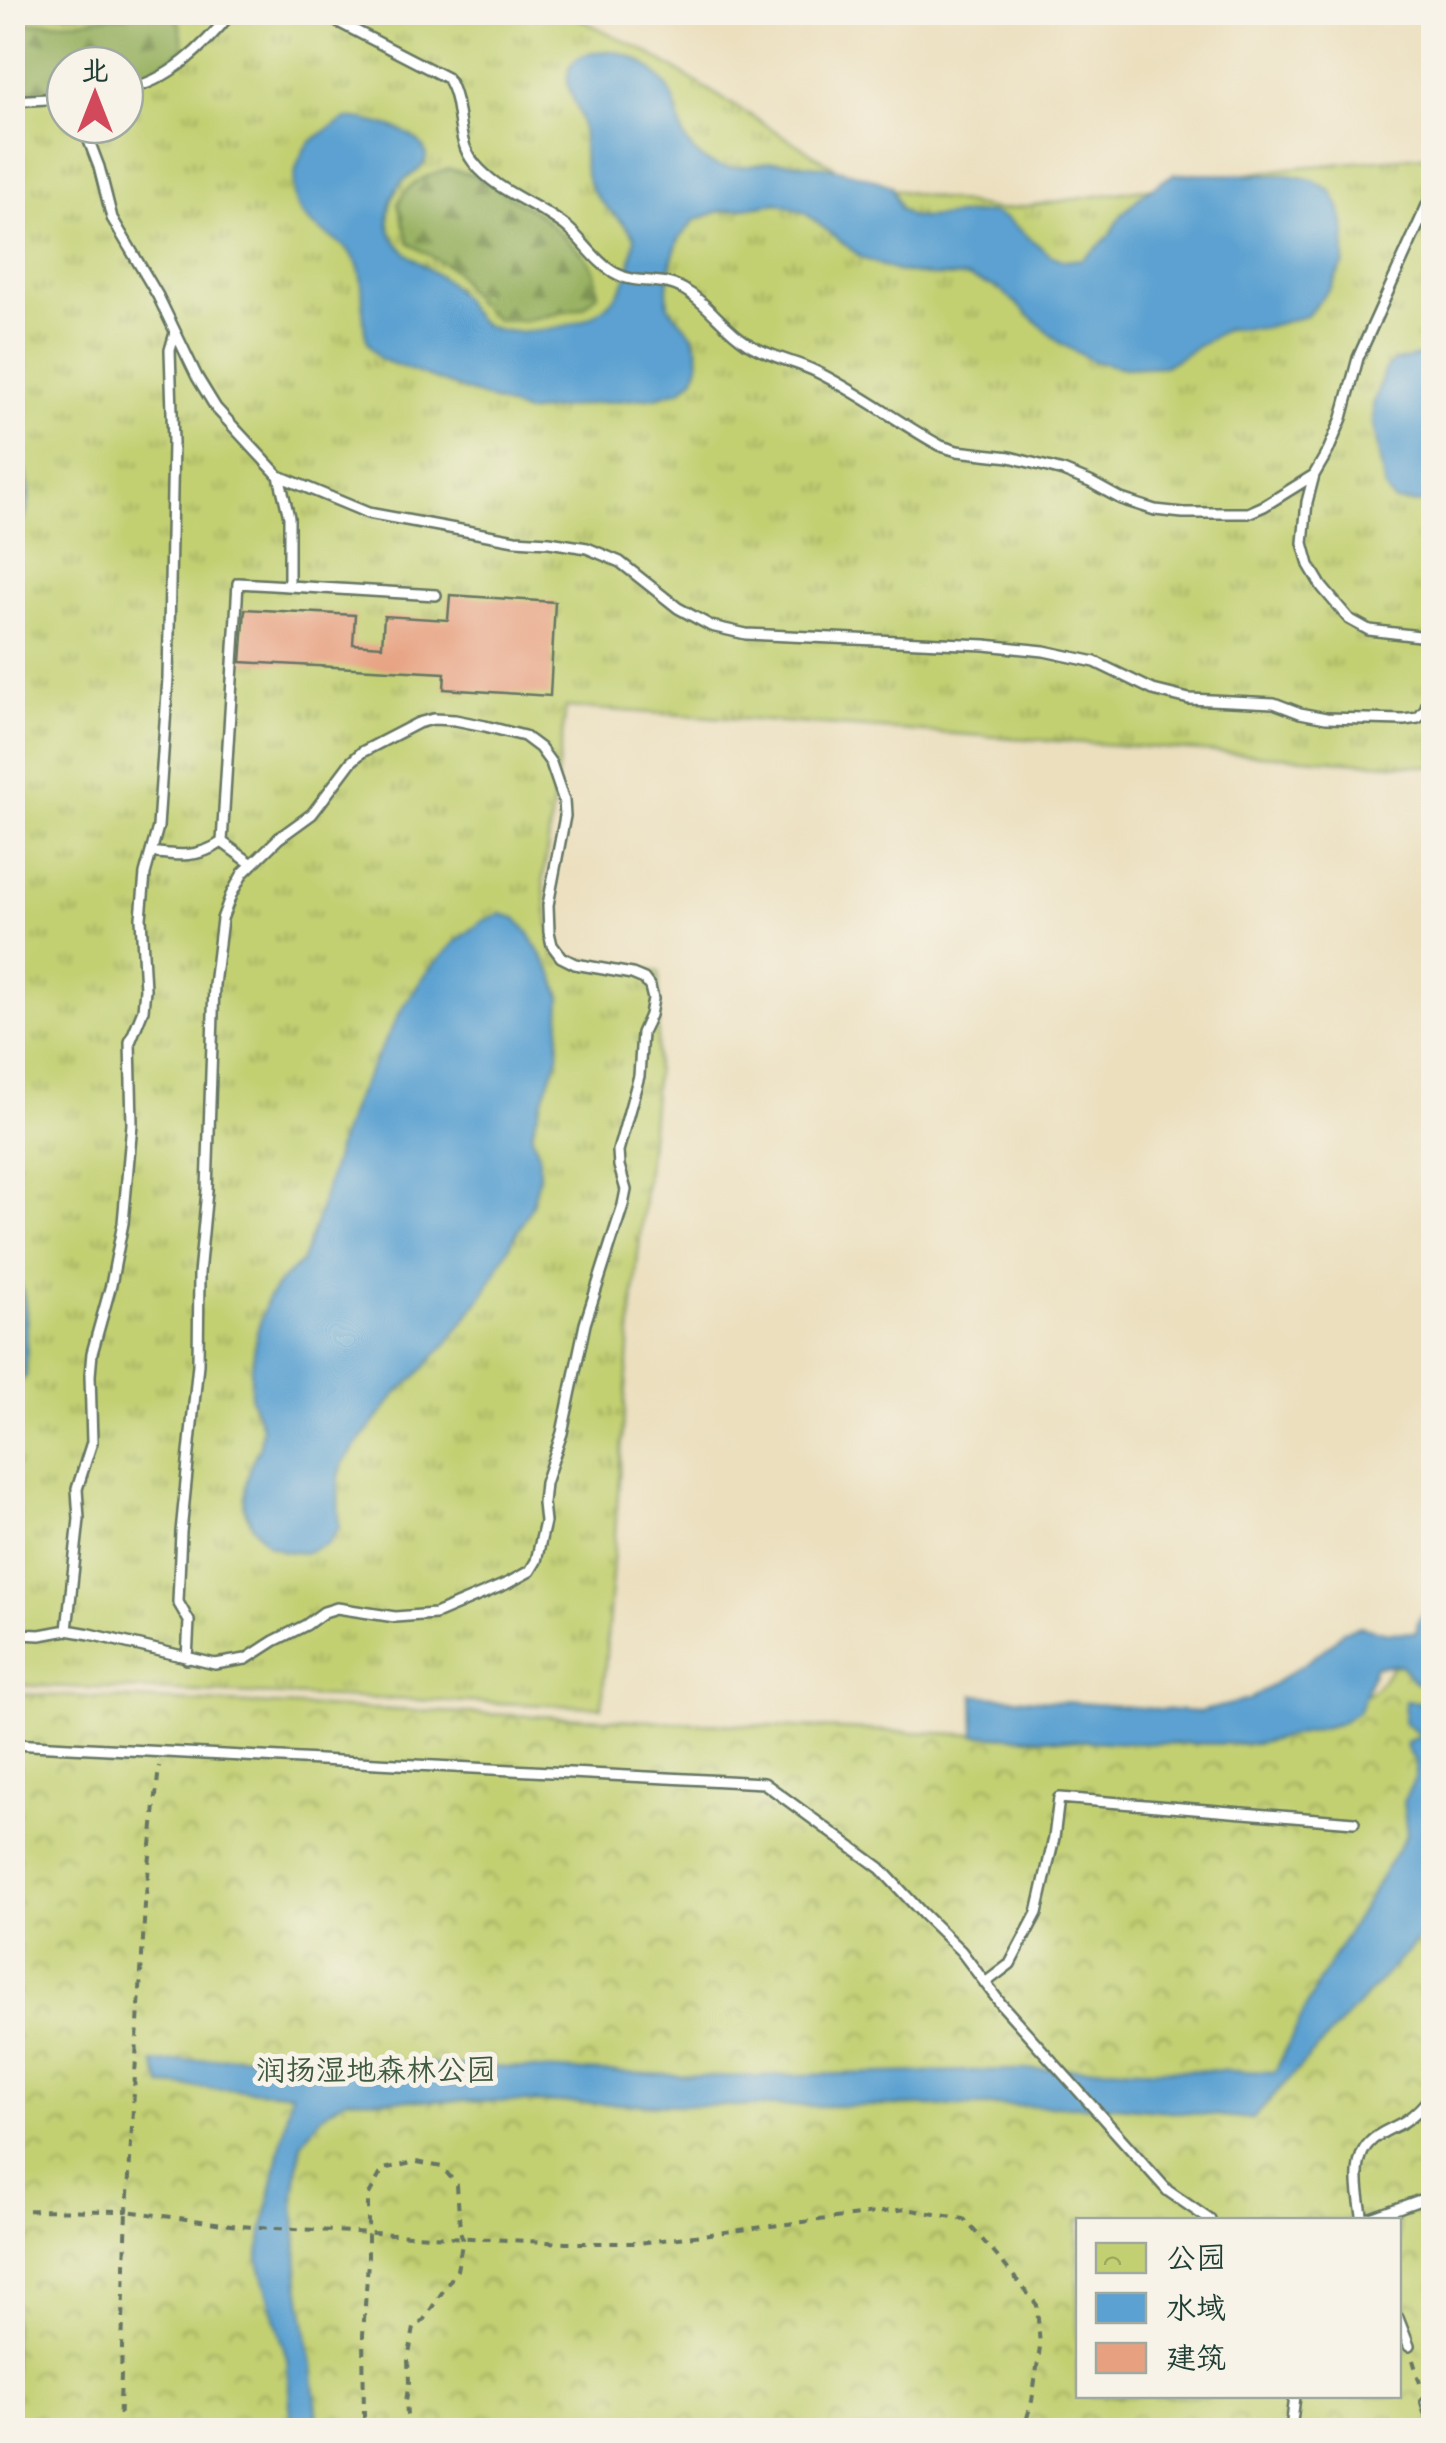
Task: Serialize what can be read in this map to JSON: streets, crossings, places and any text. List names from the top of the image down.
{
  "parks": ["润扬湿地森林公园"],
  "legend": ["公园", "水域", "建筑"],
  "north": "top"
}
